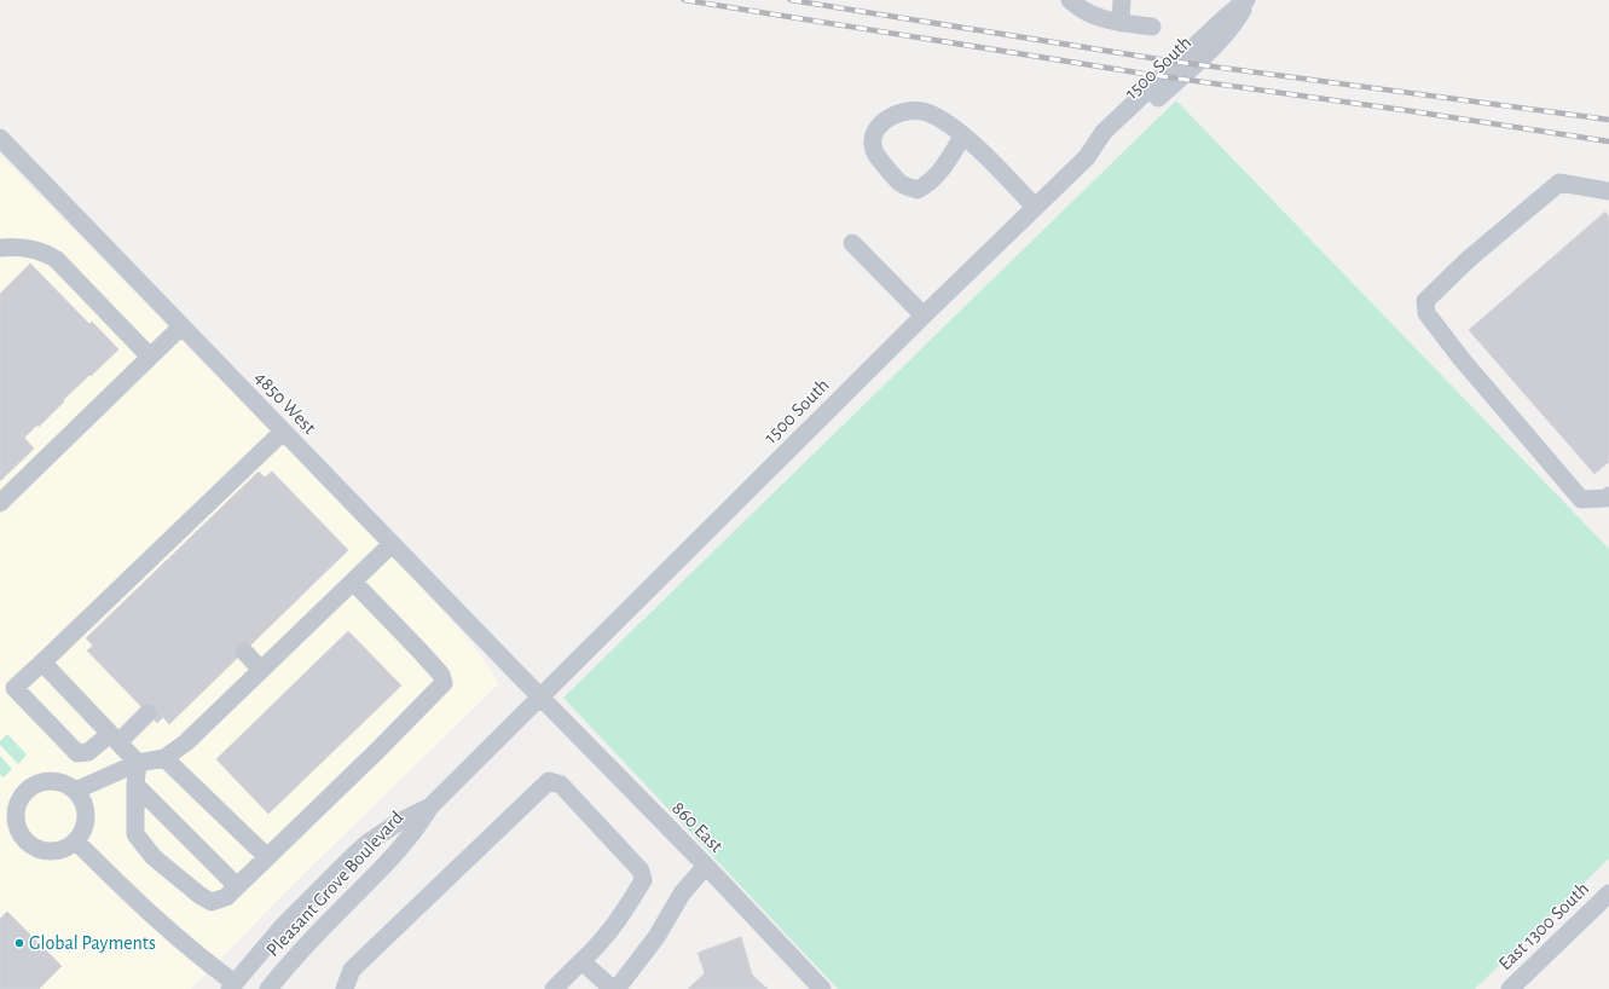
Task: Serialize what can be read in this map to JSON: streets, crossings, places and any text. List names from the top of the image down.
{
  "streets": {
    "street": [
      "1500 South",
      "4850 West",
      "860 East",
      "Pleasant Grove Boulevard",
      "East 1300 South"
    ]
  },
  "crossings": [
    ["1500 South", "4850 West"],
    ["1500 South", "860 East"],
    ["1500 South", "Pleasant Grove Boulevard"],
    ["4850 West", "860 East"],
    ["4850 West", "Pleasant Grove Boulevard"],
    ["860 East", "Pleasant Grove Boulevard"]
  ],
  "places": ["Global Payments"]
}
